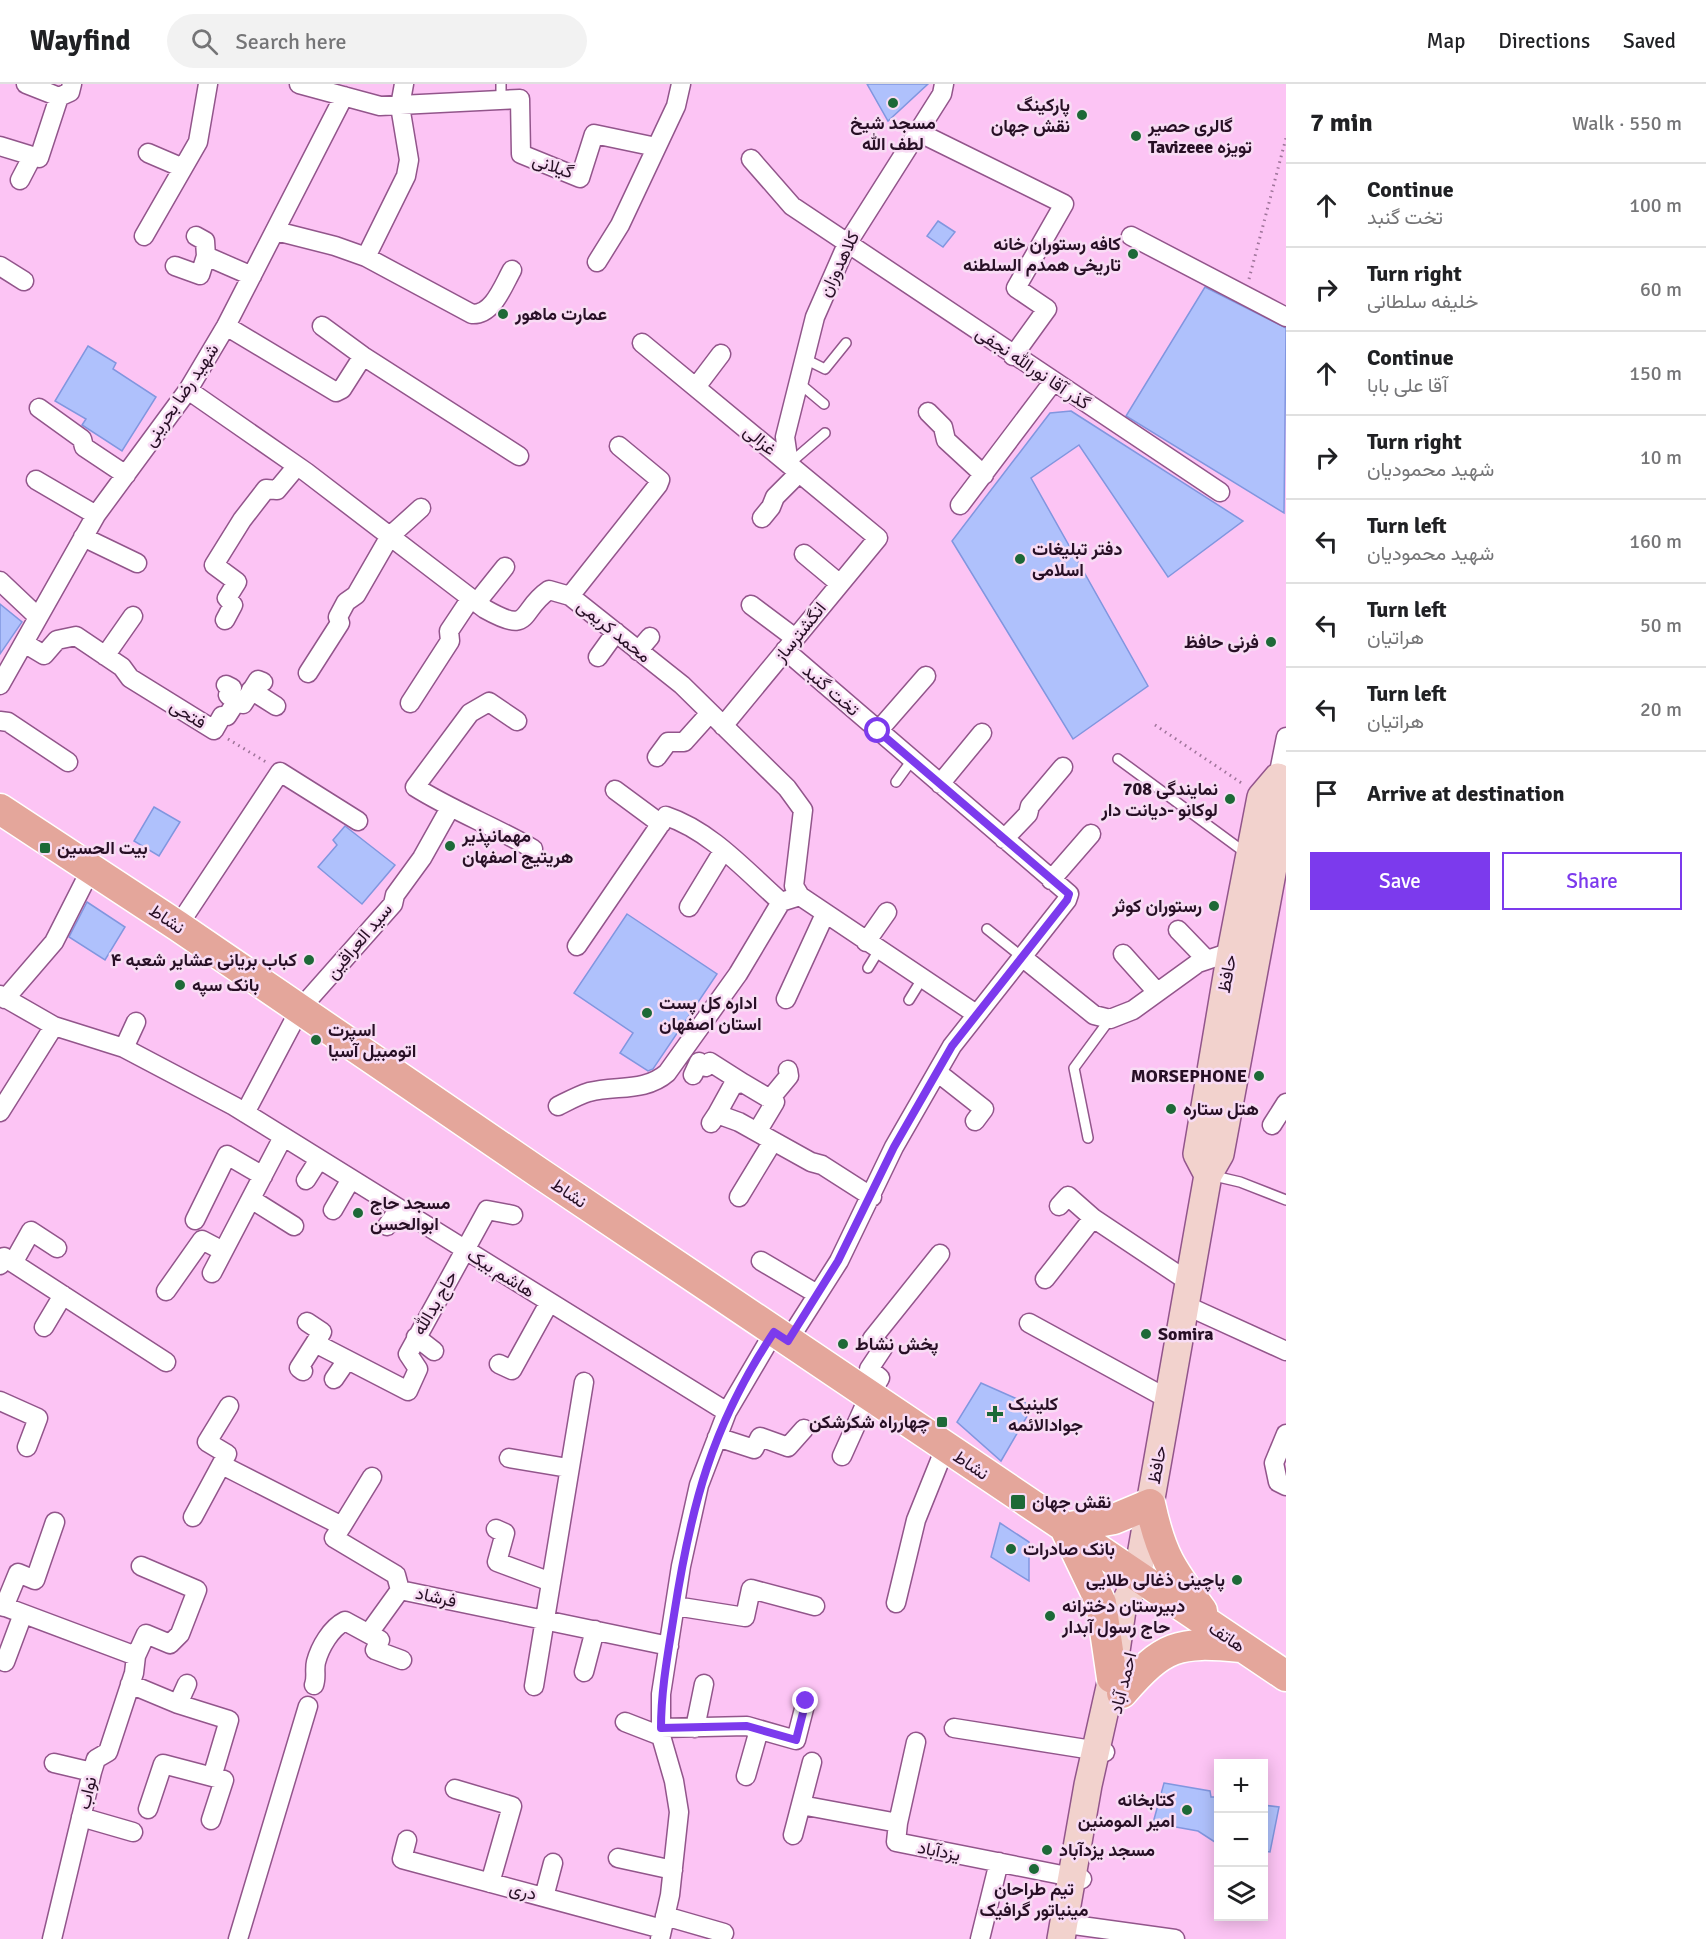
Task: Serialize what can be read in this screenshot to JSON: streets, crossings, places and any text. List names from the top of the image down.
{
  "streets": {
    "main road": ["نشاط", "هاتف"],
    "street": [
      "گیلانی",
      "کلاهدوزان",
      "گذر آقا نورالله نجفی",
      "شهید رضا بحرینی",
      "غزالی",
      "محمد کریمی",
      "انگشترساز",
      "تخت گنبد",
      "فتحی",
      "سید العراقین",
      "حافظ",
      "هاشم بیک",
      "حاج یدالله",
      "فرشاد",
      "احمد آباد",
      "نواب",
      "یزدآباد",
      "دری"
    ]
  },
  "crossings": [
    ["گیلانی", "شهید رضا بحرینی"],
    ["کلاهدوزان", "گذر آقا نورالله نجفی"],
    ["کلاهدوزان", "غزالی"],
    ["شهید رضا بحرینی", "محمد کریمی"],
    ["شهید رضا بحرینی", "فتحی"],
    ["غزالی", "انگشترساز"],
    ["محمد کریمی", "انگشترساز"],
    ["انگشترساز", "تخت گنبد"],
    ["نشاط", "سید العراقین"],
    ["نشاط", "حافظ"],
    ["نشاط", "هاتف"],
    ["نشاط", "احمد آباد"],
    ["حافظ", "هاتف"],
    ["حافظ", "احمد آباد"],
    ["هاشم بیک", "حاج یدالله"],
    ["هاتف", "احمد آباد"],
    ["احمد آباد", "یزدآباد"]
  ],
  "places": {
    "other": [
      "مسجد شیخ لطف الله",
      "پارکینگ نقش جهان",
      "گالری حصیر Tavizeee تویزه",
      "کافه رستوران خانه تاریخی همدم السلطنه",
      "عمارت ماهور",
      "دفتر تبلیغات اسلامی",
      "فرنی حافظ",
      "نمایندگی 708 لوکانو -دیانت دار",
      "مهمانپذیر هریتیج اصفهان",
      "رستوران کوثر",
      "کباب بریانی عشایر شعبه ۴",
      "بانک سپه",
      "اداره کل پست استان اصفهان",
      "اسپرت اتومبیل آسیا",
      "MORSEPHONE",
      "هتل ستاره",
      "مسجد حاج ابوالحسن",
      "Somira",
      "پخش نشاط",
      "بانک صادرات",
      "پاچینی ذغالی طلایی",
      "دبیرستان دخترانه حاج رسول آبدار",
      "کتابخانه امیر المومنین",
      "مسجد یزدآباد",
      "تیم طراحان مینیاتور گرافیک"
    ],
    "transit": ["بیت الحسین", "چهارراه شکرشکن", "نقش جهان"],
    "health": ["کلینیک جوادالائمه"]
  },
  "page": {
    "header": "Wayfind",
    "search": "Search here",
    "nav": ["Map", "Directions", "Saved"],
    "heading": ["7 min", "Walk · 550 m"],
    "list": [
      ["Continue", "تخت گنبد", "100 m"],
      ["Turn right", "خلیفه سلطانی", "60 m"],
      ["Continue", "آقا علی بابا", "150 m"],
      ["Turn right", "شهید محمودیان", "10 m"],
      ["Turn left", "شهید محمودیان", "160 m"],
      ["Turn left", "هراتیان", "50 m"],
      ["Turn left", "هراتیان", "20 m"],
      "Arrive at destination"
    ],
    "buttons": ["Save", "Share"],
    "map_buttons": ["+", "−"]
  }
}
